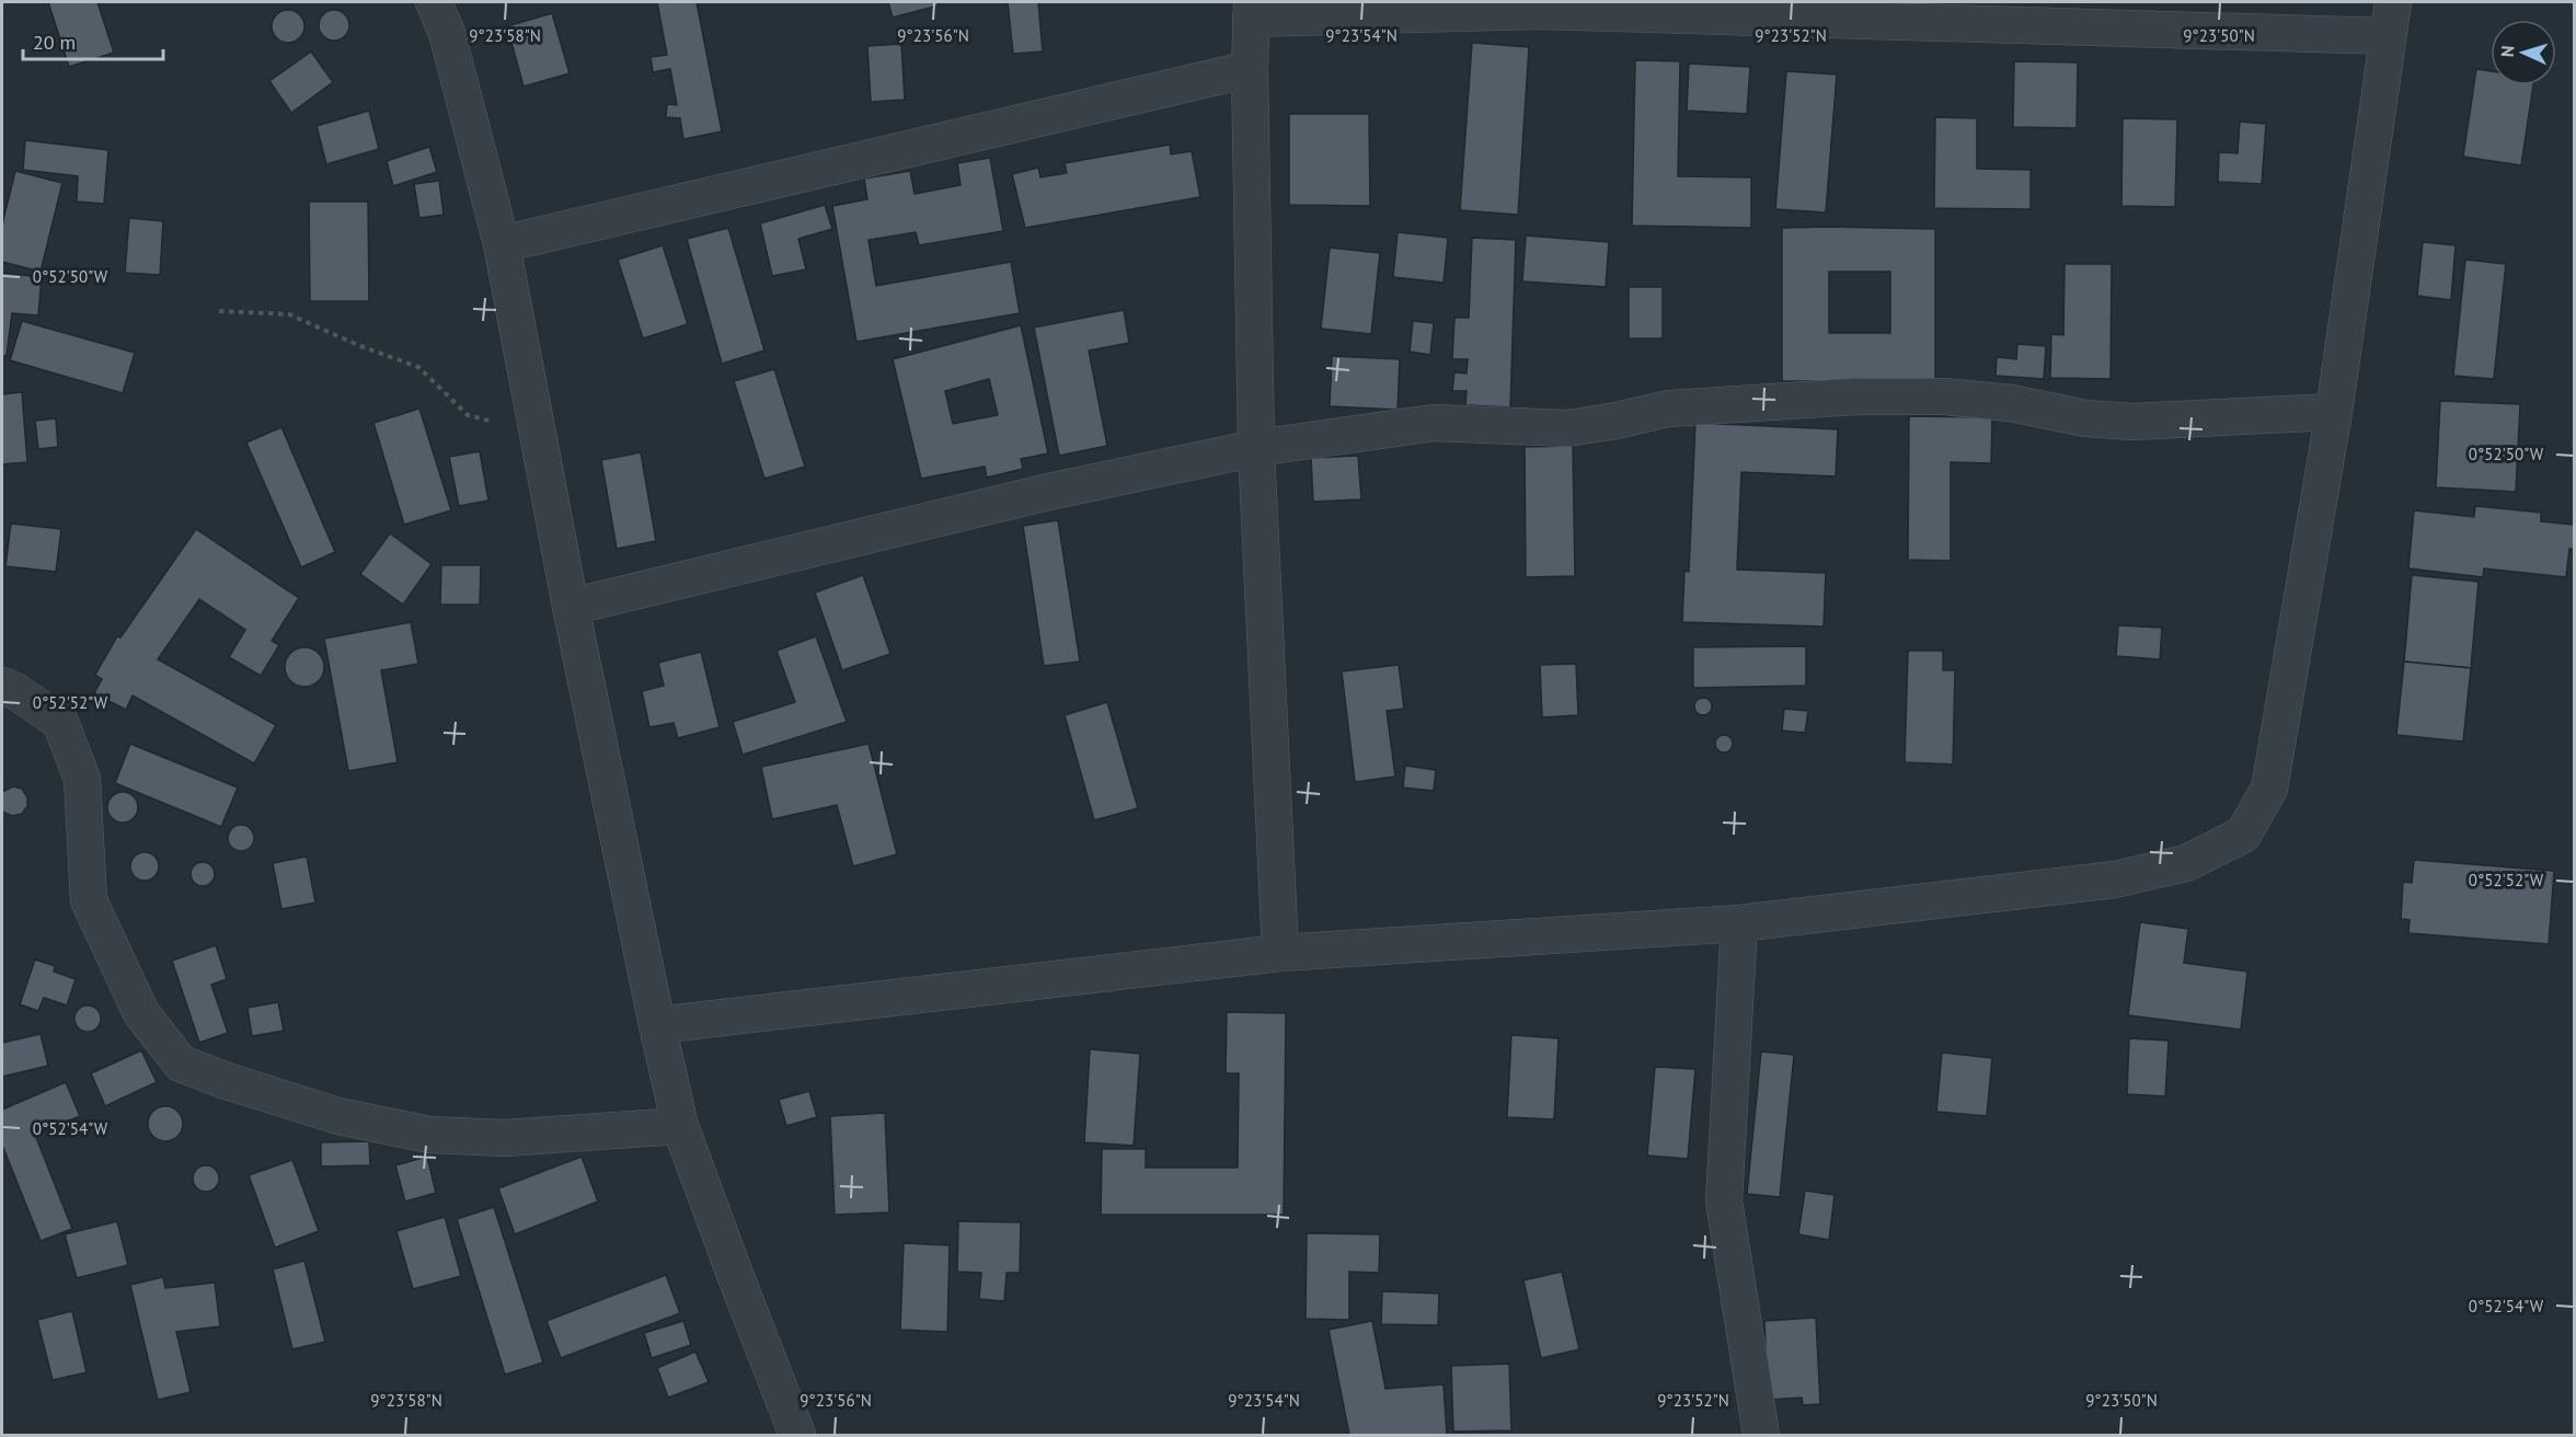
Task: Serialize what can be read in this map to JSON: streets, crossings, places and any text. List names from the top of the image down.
{
  "scale_bar": "20 m",
  "north": "left",
  "coordinates": [
    "9°23'58\"N",
    "9°23'56\"N",
    "9°23'54\"N",
    "9°23'52\"N",
    "9°23'50\"N",
    "0°52'50\"W",
    "0°52'52\"W",
    "0°52'54\"W"
  ]
}
